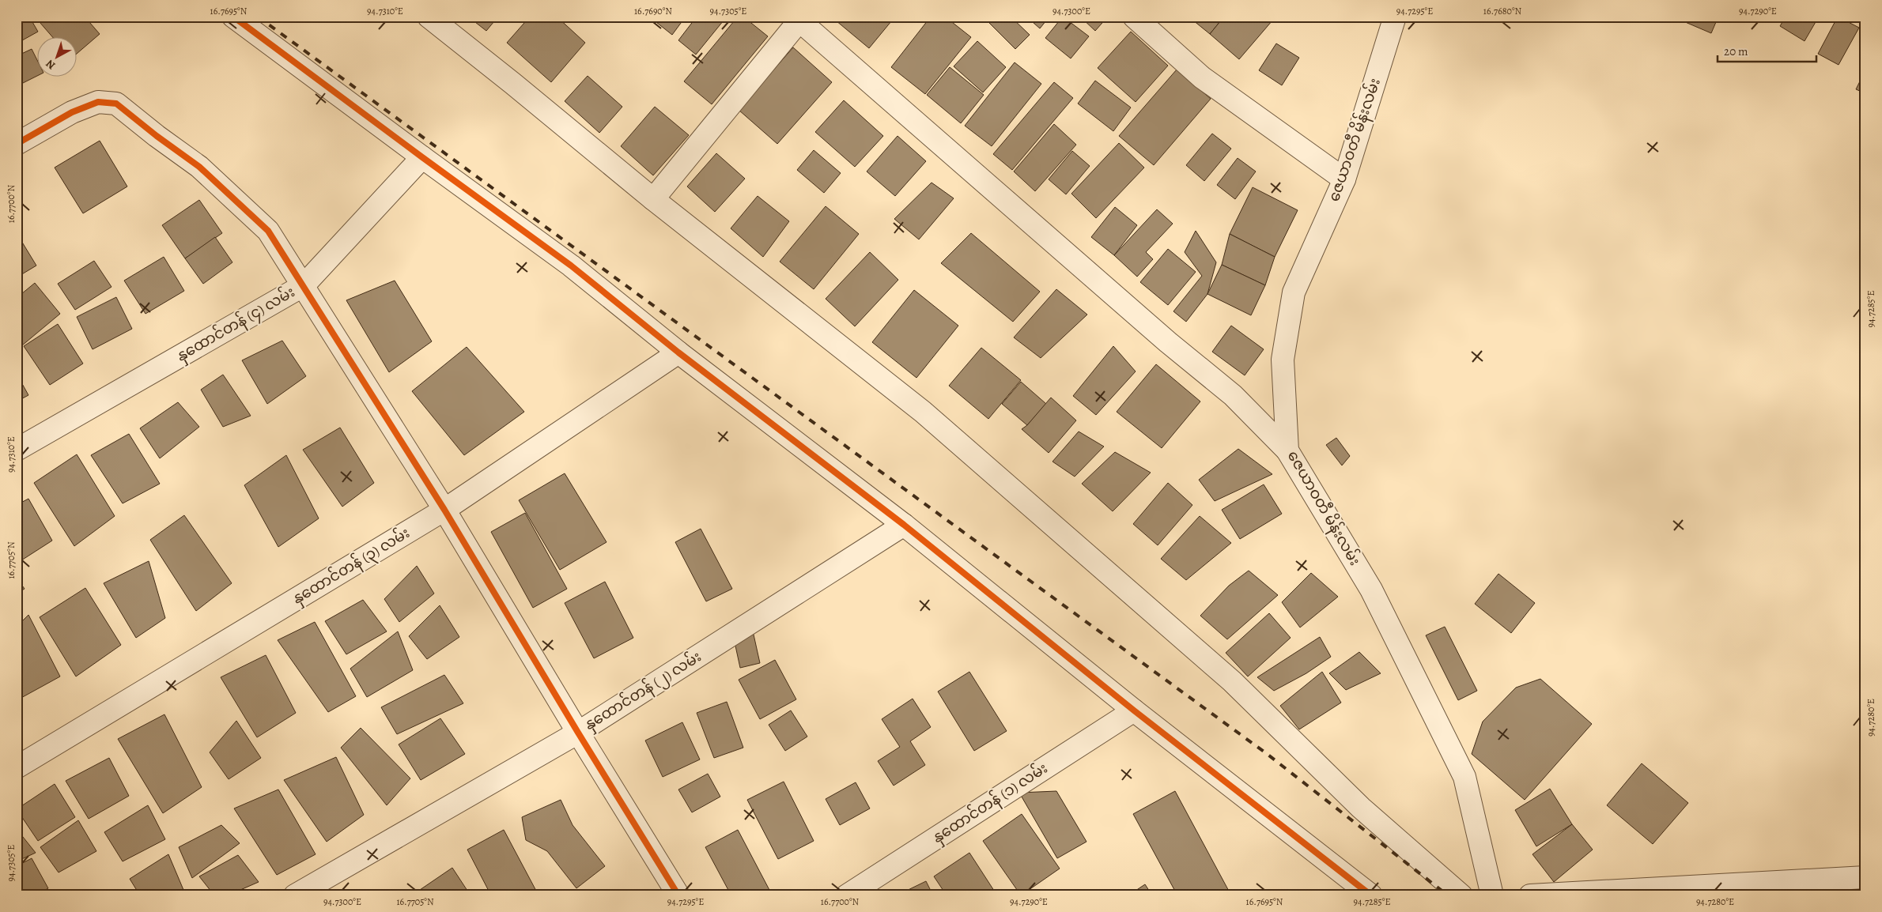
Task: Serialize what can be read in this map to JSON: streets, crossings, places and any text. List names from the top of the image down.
{
  "streets": {
    "street": [
      "ဇေယာဝတီ မိန်းလမ်း",
      "နှထောင်တန် (၄) လမ်း",
      "နှထောင်တန် (၃) လမ်း",
      "နှထောင်တန် (၂) လမ်း",
      "နှထောင်တန် (၁) လမ်း"
    ]
  },
  "scale_bar": "20 m",
  "north": "bottom left",
  "coordinates": [
    "16.7695°N",
    "94.7310°E",
    "16.7690°N",
    "94.7305°E",
    "94.7300°E",
    "94.7295°E",
    "16.7680°N",
    "94.7290°E",
    "16.7700°N",
    "94.7285°E",
    "16.7705°N",
    "94.7280°E"
  ]
}
